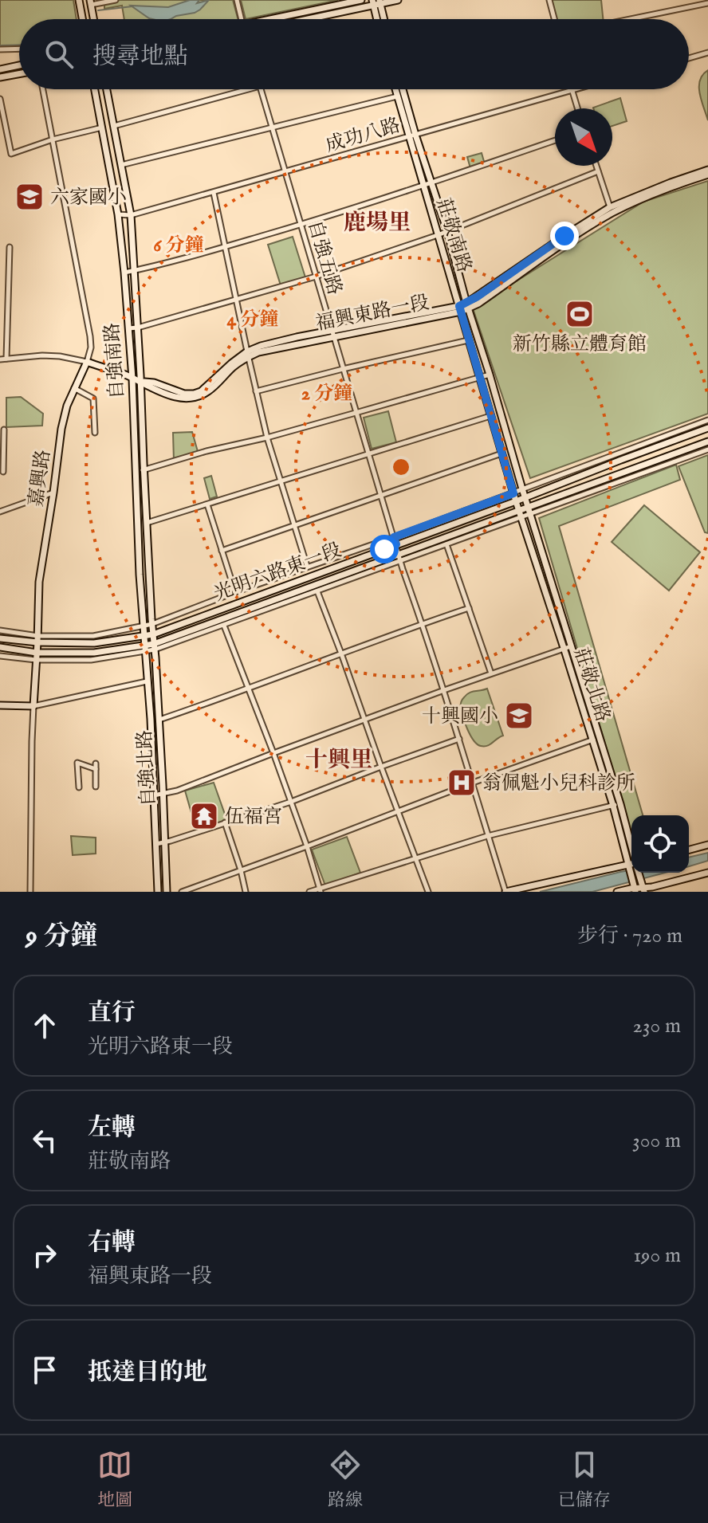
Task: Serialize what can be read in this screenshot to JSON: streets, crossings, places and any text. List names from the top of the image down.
{
  "streets": {
    "street": [
      "成功八路",
      "莊敬南路",
      "自強五路",
      "福興東路一段",
      "自強南路",
      "嘉興路",
      "光明六路東一段",
      "莊敬北路",
      "自強北路"
    ]
  },
  "crossings": [
    ["成功八路", "莊敬南路"],
    ["成功八路", "自強五路"],
    ["成功八路", "自強南路"],
    ["莊敬南路", "福興東路一段"],
    ["莊敬南路", "光明六路東一段"],
    ["莊敬南路", "莊敬北路"],
    ["自強五路", "福興東路一段"],
    ["自強五路", "光明六路東一段"],
    ["福興東路一段", "自強南路"],
    ["福興東路一段", "嘉興路"],
    ["自強南路", "光明六路東一段"],
    ["自強南路", "自強北路"],
    ["嘉興路", "光明六路東一段"],
    ["光明六路東一段", "莊敬北路"],
    ["光明六路東一段", "自強北路"]
  ],
  "districts": ["鹿場里", "十興里"],
  "places": {
    "school or university": ["六家國小", "十興國小"],
    "sports": ["新竹縣立體育館"],
    "hospital": ["翁佩魁小兒科診所"],
    "temple": ["伍福宮"]
  },
  "north": "bottom right",
  "page": {
    "search": "搜尋地點",
    "heading": ["9 分鐘", "步行 · 720 m"],
    "list": [
      ["直行", "光明六路東一段", "230 m"],
      ["左轉", "莊敬南路", "300 m"],
      ["右轉", "福興東路一段", "190 m"],
      "抵達目的地"
    ],
    "nav": ["地圖", "路線", "已儲存"]
  },
  "rings": ["6 分鐘", "4 分鐘", "2 分鐘"]
}
